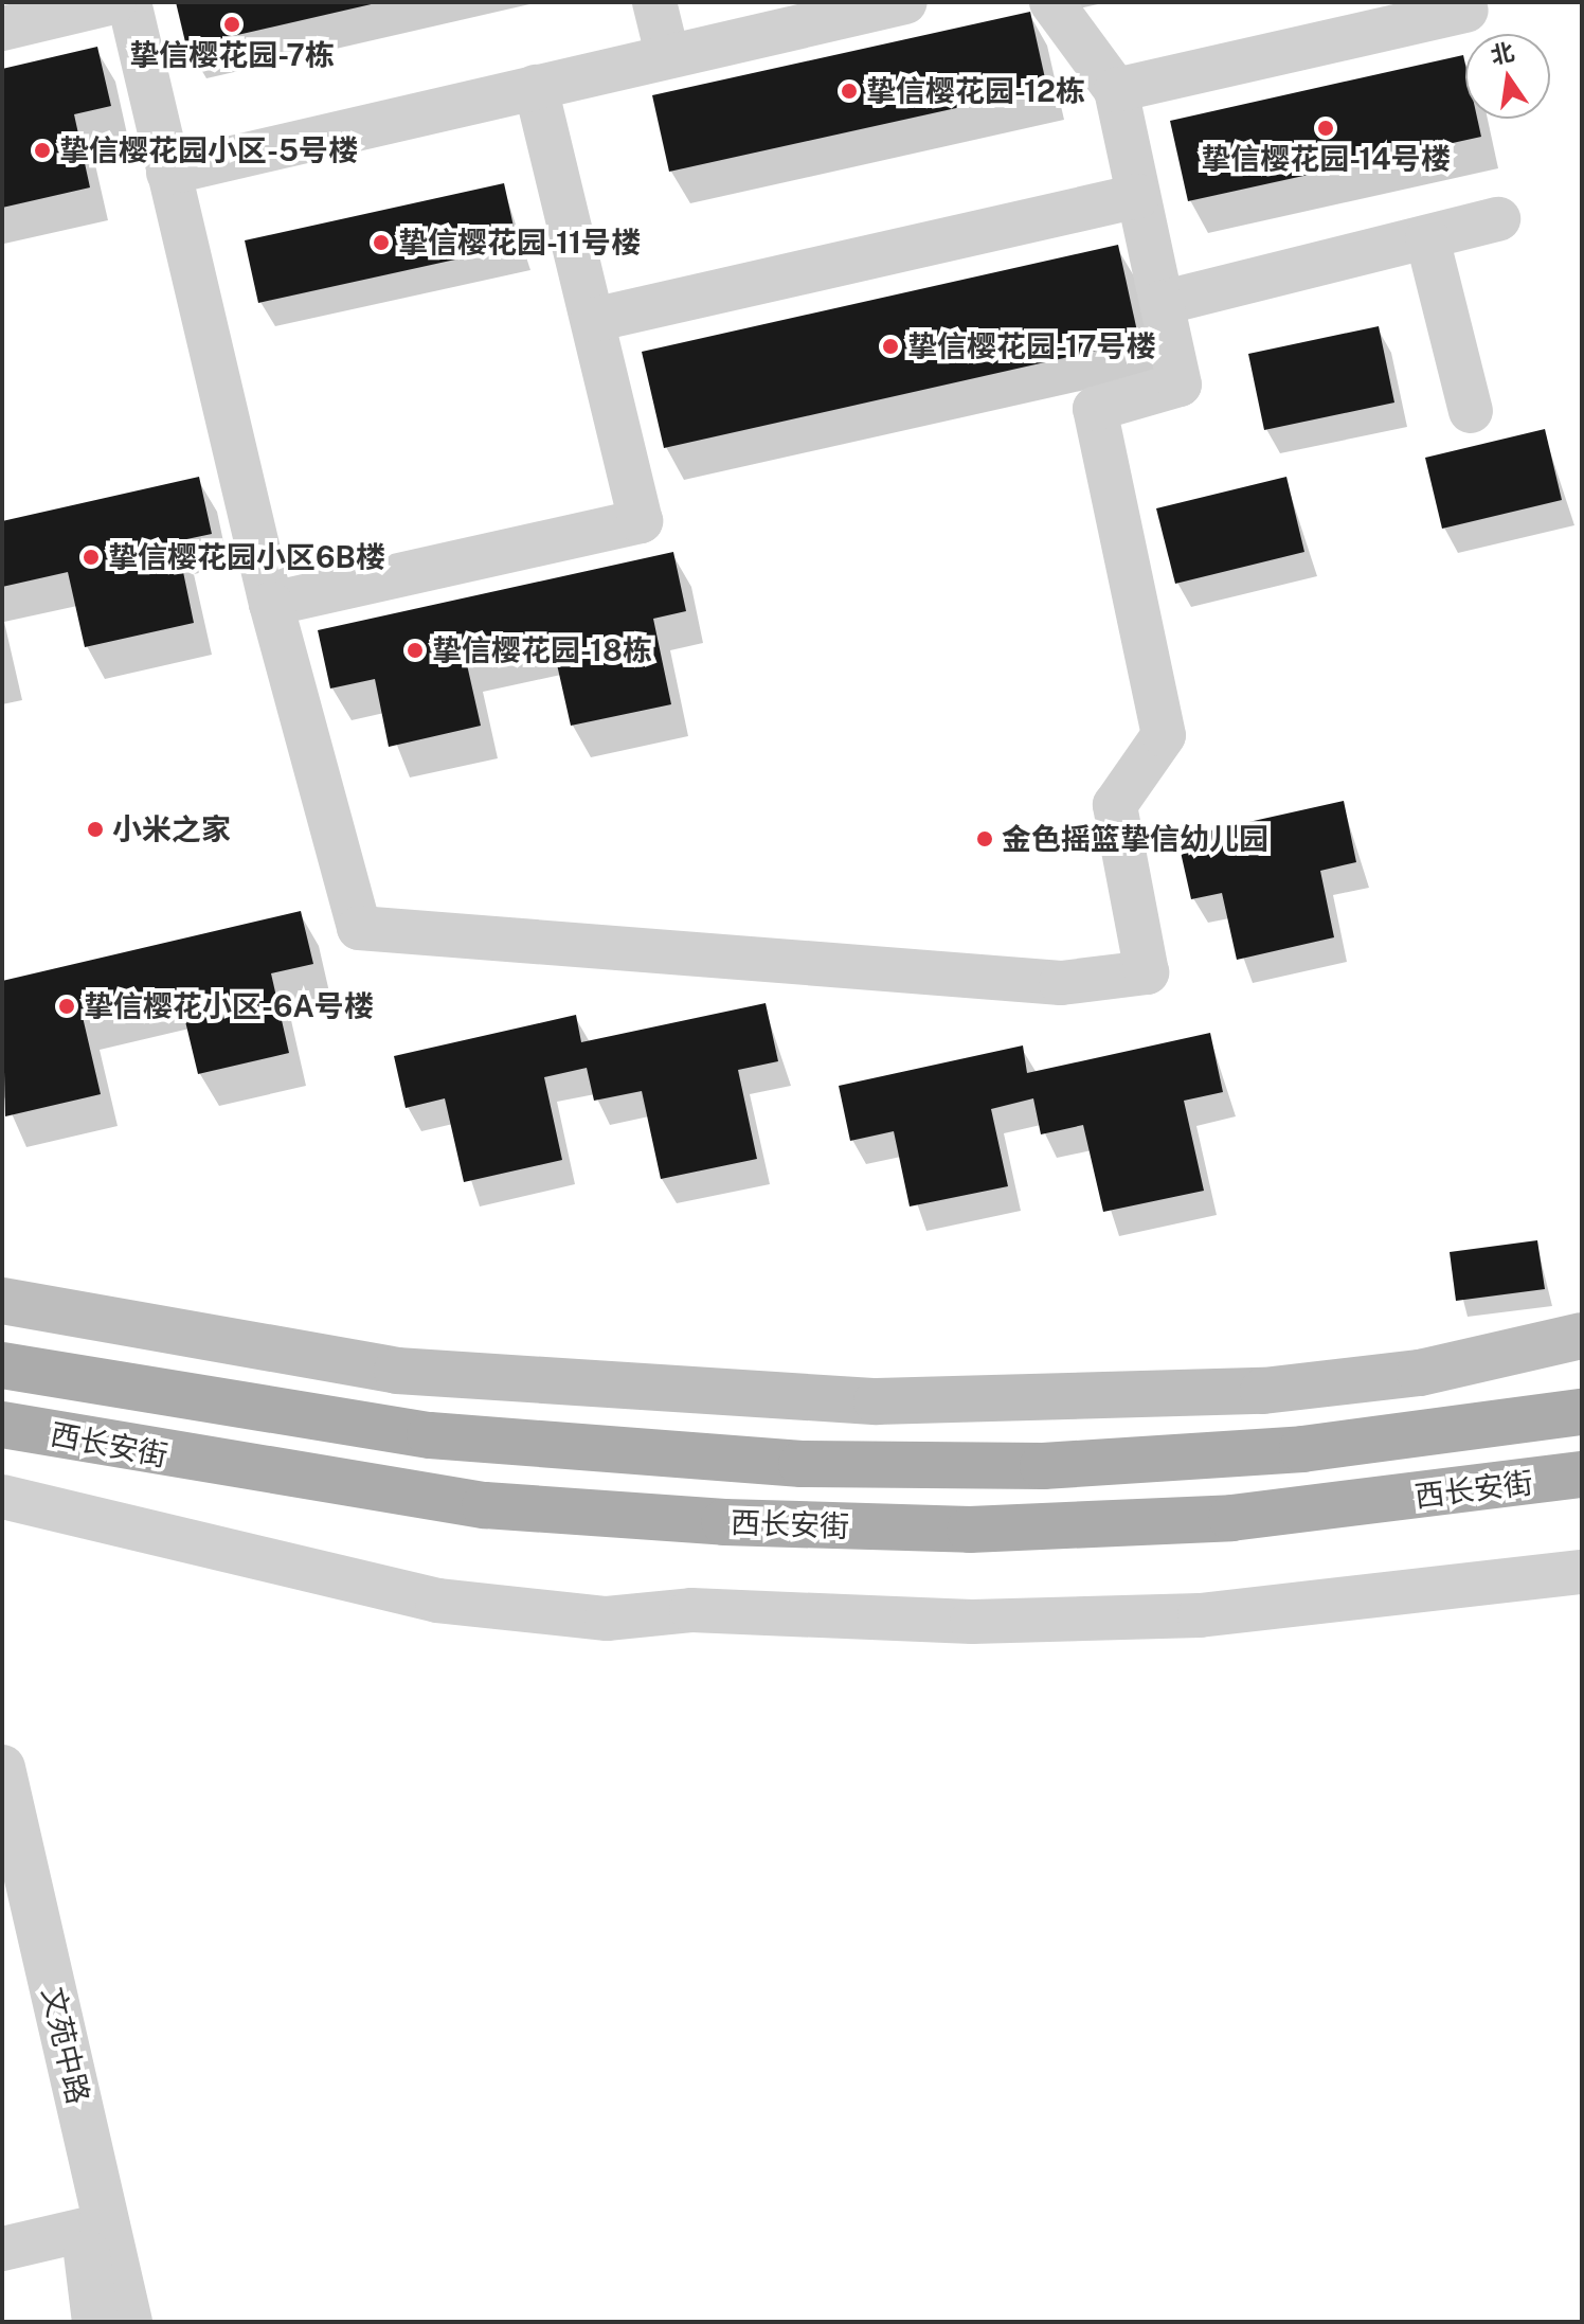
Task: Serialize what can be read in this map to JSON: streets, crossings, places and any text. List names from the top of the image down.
{
  "streets": {
    "main road": ["西长安街"],
    "street": ["文苑中路"]
  },
  "places": [
    "挚信樱花园-7栋",
    "挚信樱花园-12栋",
    "挚信樱花园-14号楼",
    "挚信樱花园小区-5号楼",
    "挚信樱花园-11号楼",
    "挚信樱花园-17号楼",
    "挚信樱花园小区6B楼",
    "挚信樱花园-18栋",
    "小米之家",
    "金色摇篮挚信幼儿园",
    "挚信樱花小区-6A号楼"
  ],
  "north": "top"
}
